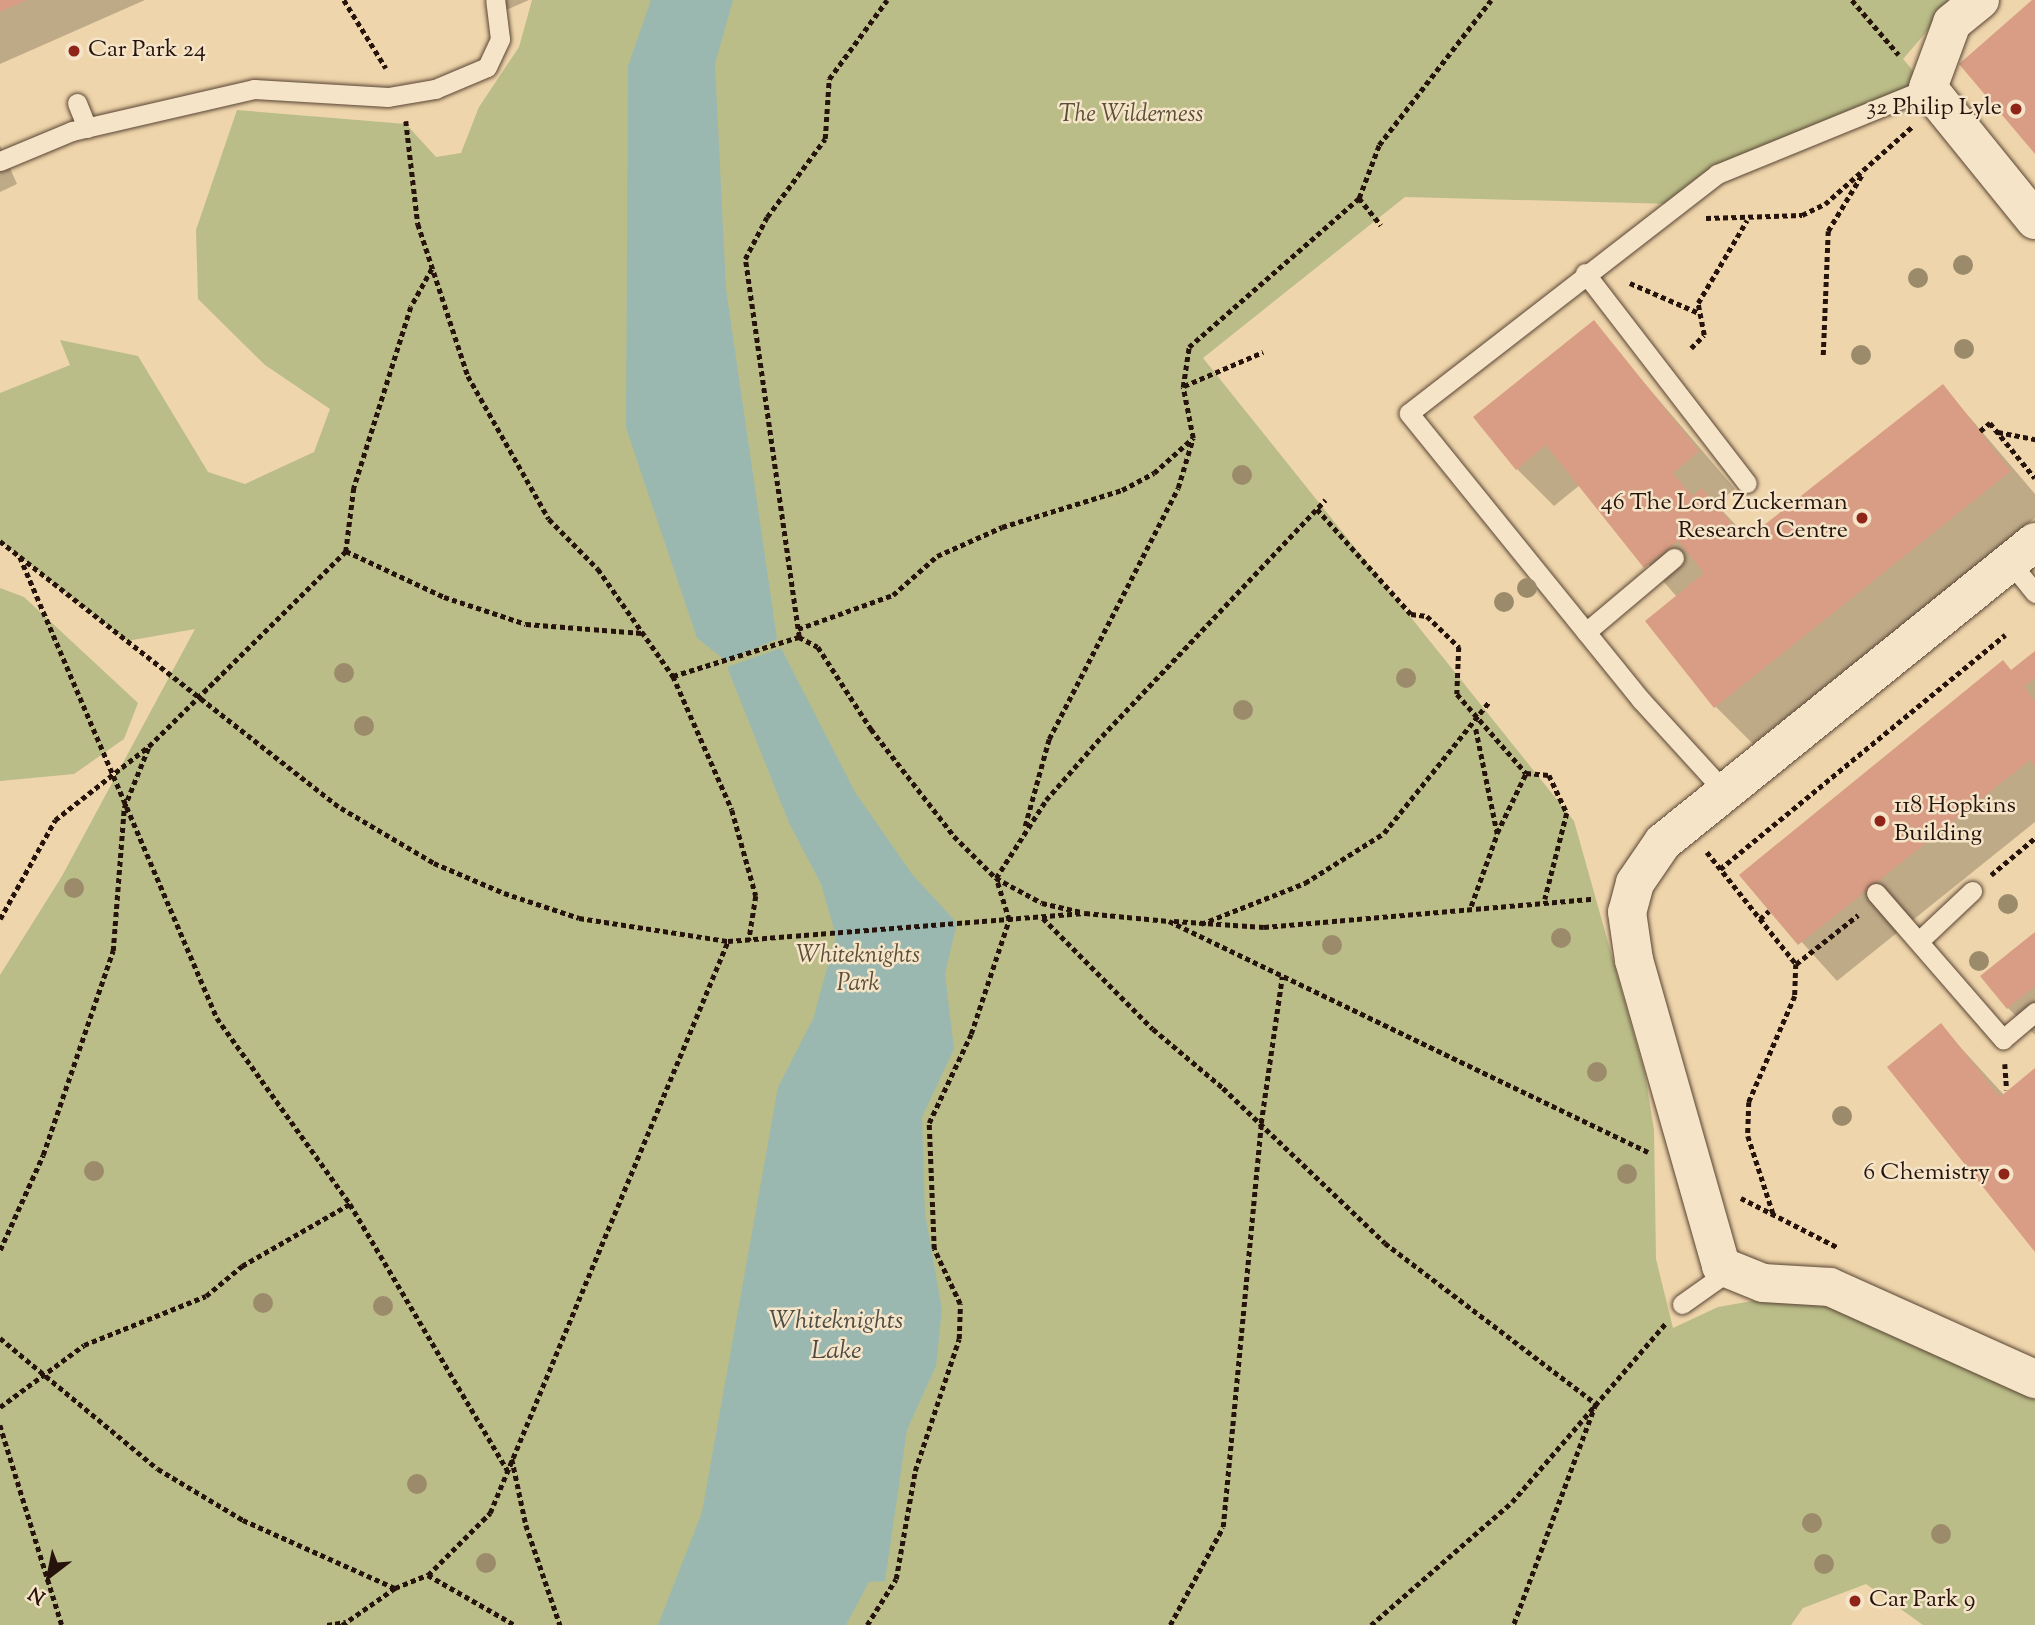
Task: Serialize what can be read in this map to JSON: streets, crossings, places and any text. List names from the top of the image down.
{
  "water": ["Whiteknights Lake"],
  "parks": ["The Wilderness", "Whiteknights Park"],
  "places": [
    "Car Park 24",
    "32 Philip Lyle",
    "46 The Lord Zuckerman Research Centre",
    "118 Hopkins Building",
    "6 Chemistry",
    "Car Park 9"
  ],
  "north": "bottom left"
}
